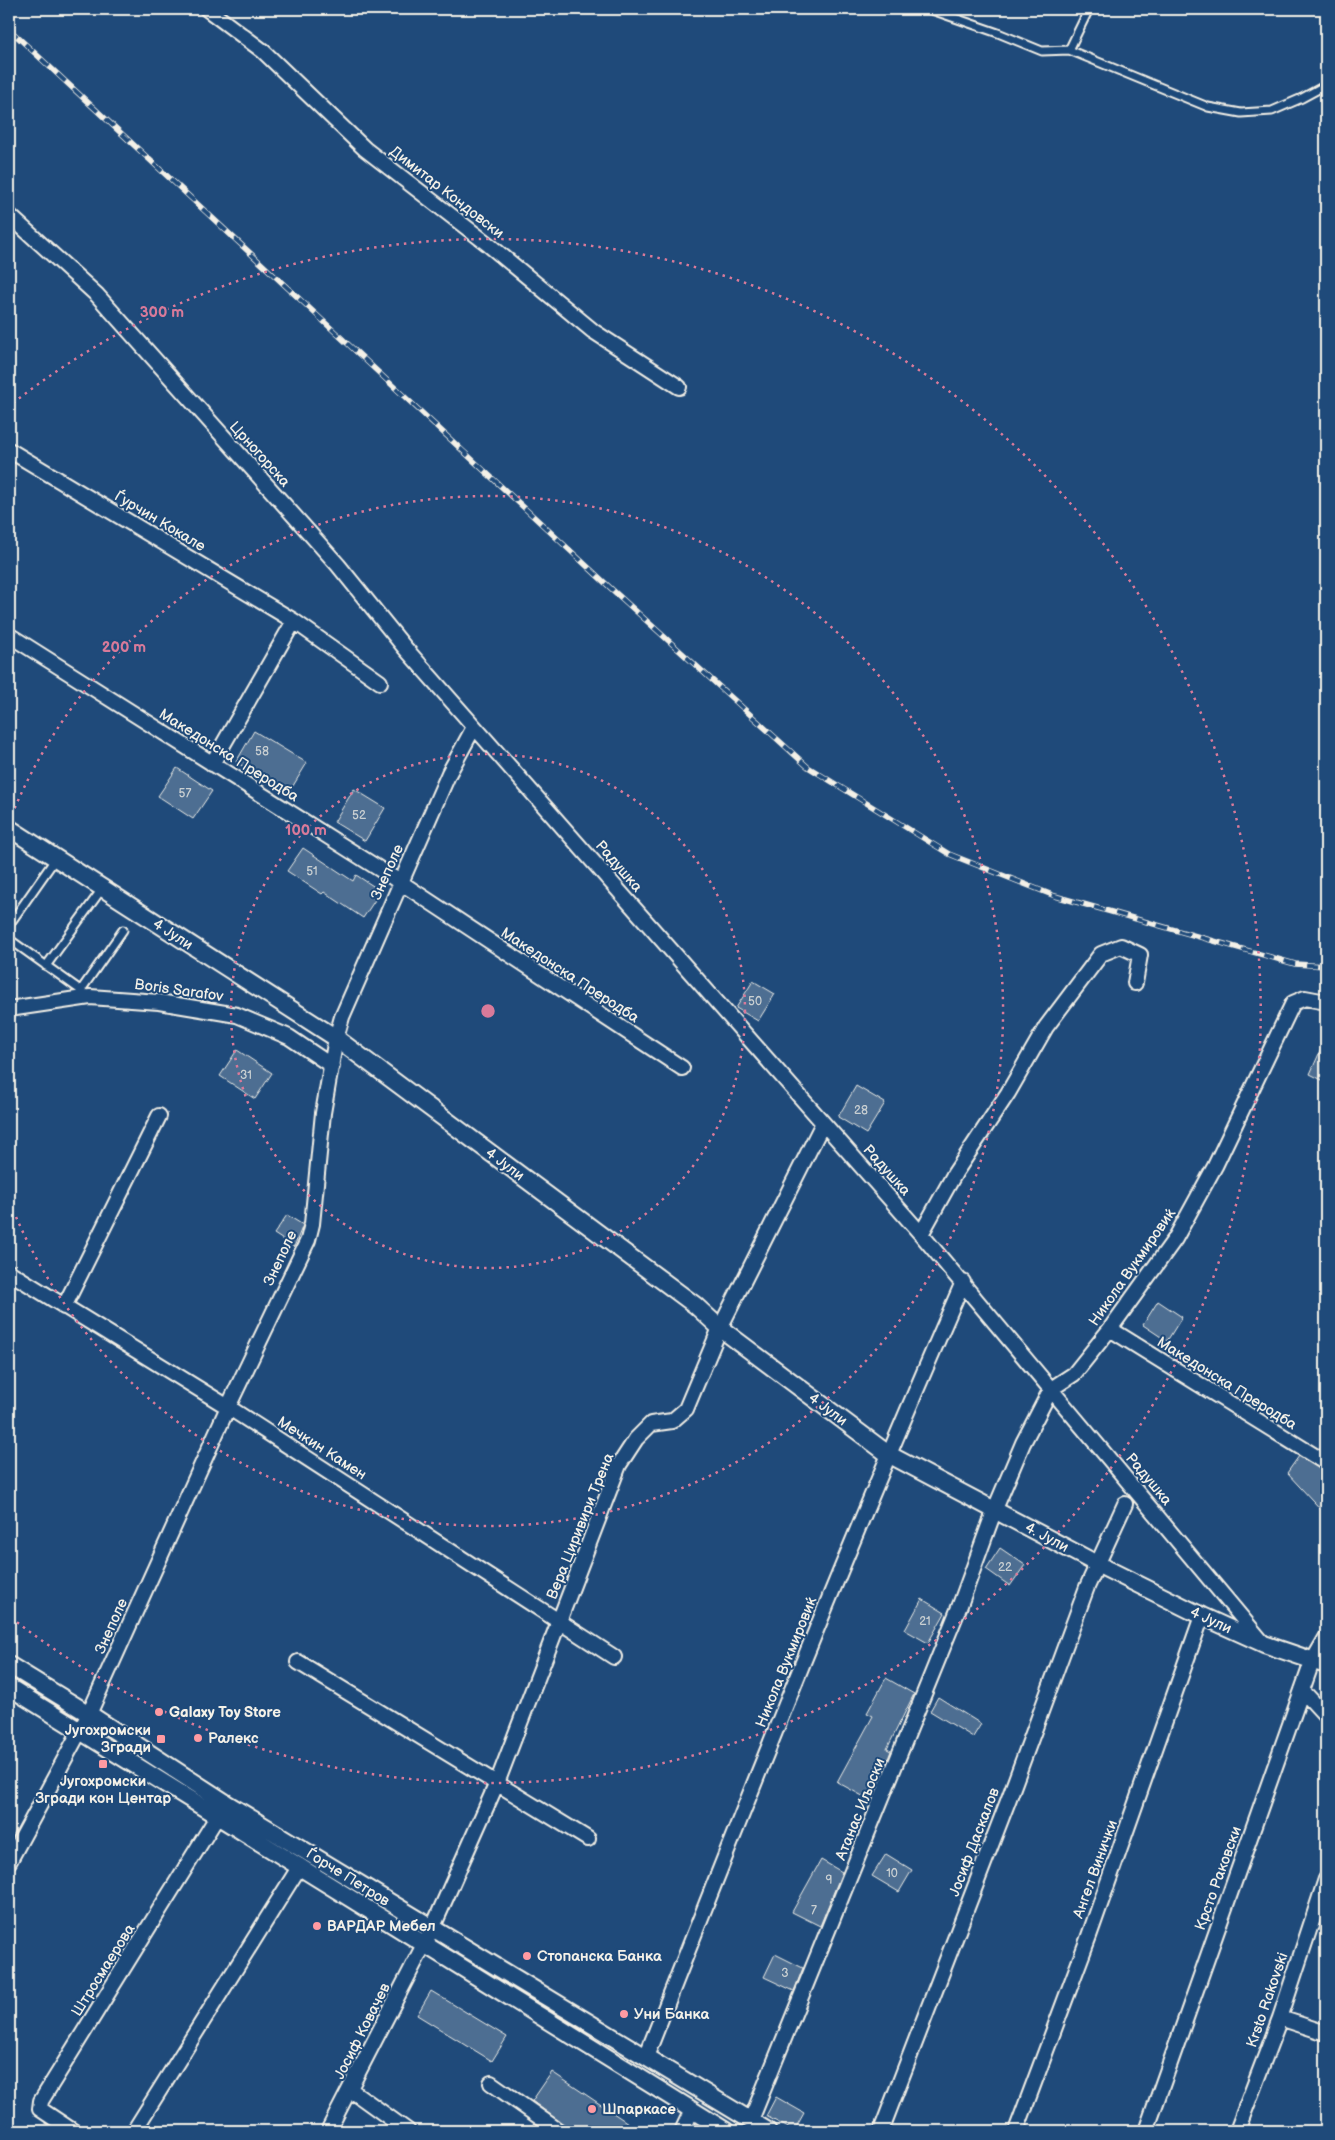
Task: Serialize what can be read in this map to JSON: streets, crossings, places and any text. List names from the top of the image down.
{
  "streets": {
    "street": [
      "Димитар Кондовски",
      "Црногорска",
      "Ѓурчин Кокале",
      "Македонска Преродба",
      "Радушка",
      "Знеполе",
      "4 Јули",
      "Boris Sarafov",
      "Никола Вукмировиќ",
      "Мечкин Камен",
      "Вера Циривири Трена",
      "4. Јули",
      "Aтанас Иљоски",
      "Јосиф Даскалов",
      "Ангел Винички",
      "Ѓорче Петров",
      "Крсто Раковски",
      "Штросмаерова",
      "Krsto Rakovski",
      "Јосиф Ковачев"
    ]
  },
  "crossings": [
    ["Црногорска", "Радушка"],
    ["Црногорска", "Знеполе"],
    ["Македонска Преродба", "Знеполе"],
    ["Македонска Преродба", "Никола Вукмировиќ"],
    ["Радушка", "Знеполе"],
    ["Радушка", "4 Јули"],
    ["Радушка", "Никола Вукмировиќ"],
    ["Радушка", "Вера Циривири Трена"],
    ["Знеполе", "4 Јули"],
    ["Знеполе", "Boris Sarafov"],
    ["Знеполе", "Мечкин Камен"],
    ["Знеполе", "Ѓорче Петров"],
    ["4 Јули", "Никола Вукмировиќ"],
    ["4 Јули", "Вера Циривири Трена"],
    ["4 Јули", "4. Јули"],
    ["4 Јули", "Aтанас Иљоски"],
    ["4 Јули", "Јосиф Даскалов"],
    ["4 Јули", "Ангел Винички"],
    ["4 Јули", "Крсто Раковски"],
    ["Никола Вукмировиќ", "4. Јули"],
    ["Никола Вукмировиќ", "Aтанас Иљоски"],
    ["Никола Вукмировиќ", "Ѓорче Петров"],
    ["Мечкин Камен", "Вера Циривири Трена"],
    ["Вера Циривири Трена", "Ѓорче Петров"],
    ["Вера Циривири Трена", "Јосиф Ковачев"],
    ["4. Јули", "Aтанас Иљоски"],
    ["4. Јули", "Јосиф Даскалов"],
    ["Aтанас Иљоски", "Ѓорче Петров"],
    ["Ѓорче Петров", "Штросмаерова"],
    ["Ѓорче Петров", "Јосиф Ковачев"]
  ],
  "places": {
    "other": [
      "Galaxy Toy Store",
      "Ралекс",
      "ВАРДАР Мебел",
      "Стопанска Банка",
      "Уни Банка",
      "Шпаркасе"
    ],
    "transit": ["Југохромски Згради", "Југохромски Згради кон Центар"]
  },
  "house_numbers": [
    "58",
    "57",
    "52",
    "51",
    "50",
    "31",
    "28",
    "22",
    "21",
    "10",
    "9",
    "7",
    "3"
  ],
  "rings": ["300 m", "200 m", "100 m"]
}
